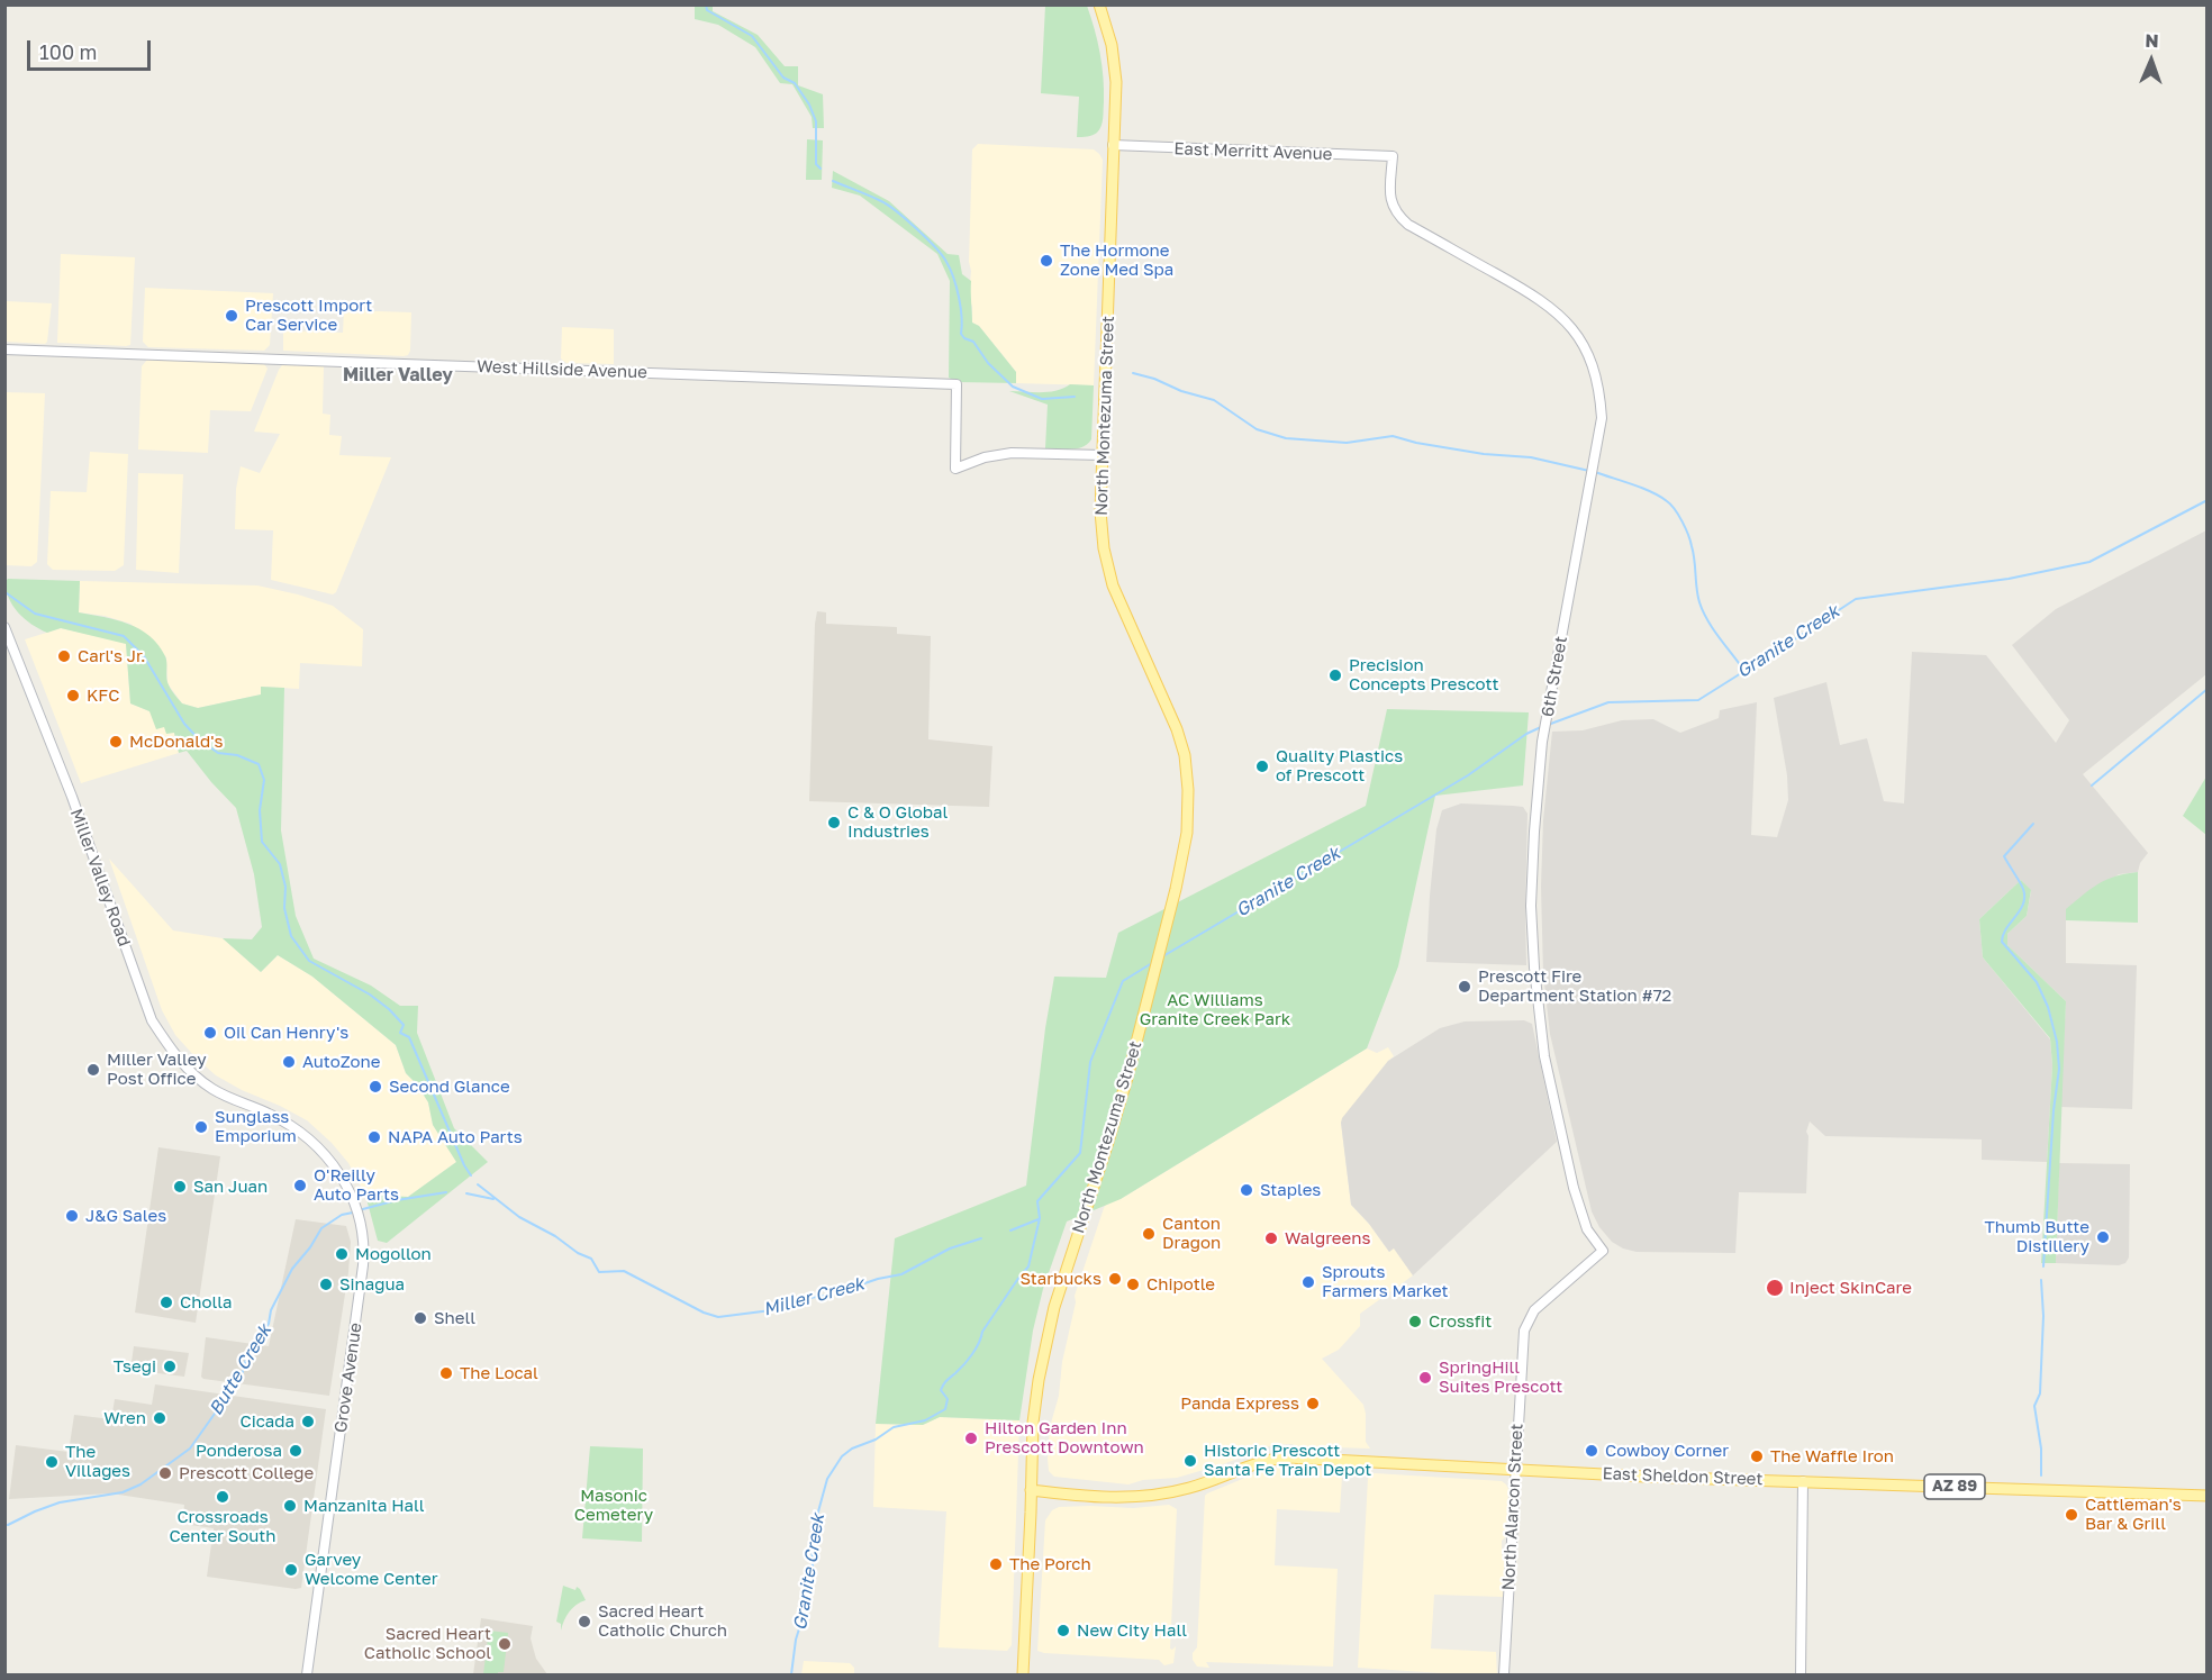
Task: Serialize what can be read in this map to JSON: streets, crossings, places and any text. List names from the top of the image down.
{
  "streets": {
    "main road": [
      "North Montezuma Street",
      "Miller Valley Road",
      "Grove Avenue",
      "East Sheldon Street",
      "AZ 89"
    ],
    "street": [
      "East Merritt Avenue",
      "West Hillside Avenue",
      "6th Street",
      "North Alarcon Street"
    ]
  },
  "crossings": [
    ["East Merritt Avenue", "North Montezuma Street"],
    ["East Merritt Avenue", "6th Street"],
    ["West Hillside Avenue", "North Montezuma Street"],
    ["North Montezuma Street", "East Sheldon Street"],
    ["6th Street", "North Alarcon Street"],
    ["Miller Valley Road", "Grove Avenue"],
    ["East Sheldon Street", "North Alarcon Street"]
  ],
  "districts": ["Miller Valley"],
  "water": ["Granite Creek", "Miller Creek", "Butte Creek"],
  "parks": ["AC Williams Granite Creek Park", "Masonic Cemetery"],
  "places": [
    "The Hormone Zone Med Spa",
    "Prescott Import Car Service",
    "Carl's Jr.",
    "Precision Concepts Prescott",
    "KFC",
    "McDonald's",
    "Quality Plastics of Prescott",
    "C & O Global Industries",
    "Prescott Fire Department Station #72",
    "Oil Can Henry's",
    "AutoZone",
    "Miller Valley Post Office",
    "Second Glance",
    "Sunglass Emporium",
    "NAPA Auto Parts",
    "O'Reilly Auto Parts",
    "San Juan",
    "Staples",
    "J&G Sales",
    "Canton Dragon",
    "Thumb Butte Distillery",
    "Walgreens",
    "Mogollon",
    "Starbucks",
    "Sprouts Farmers Market",
    "Sinagua",
    "Chipotle",
    "Inject SkinCare",
    "Cholla",
    "Shell",
    "Crossfit",
    "Tsegi",
    "The Local",
    "SpringHill Suites Prescott",
    "Panda Express",
    "Wren",
    "Cicada",
    "Hilton Garden Inn Prescott Downtown",
    "Ponderosa",
    "Cowboy Corner",
    "The Waffle Iron",
    "Historic Prescott Santa Fe Train Depot",
    "The Villages",
    "Prescott College",
    "Crossroads Center South",
    "Manzanita Hall",
    "Cattleman's Bar & Grill",
    "The Porch",
    "Garvey Welcome Center",
    "Sacred Heart Catholic Church",
    "New City Hall",
    "Sacred Heart Catholic School"
  ],
  "scale_bar": "100 m",
  "north": "top"
}
